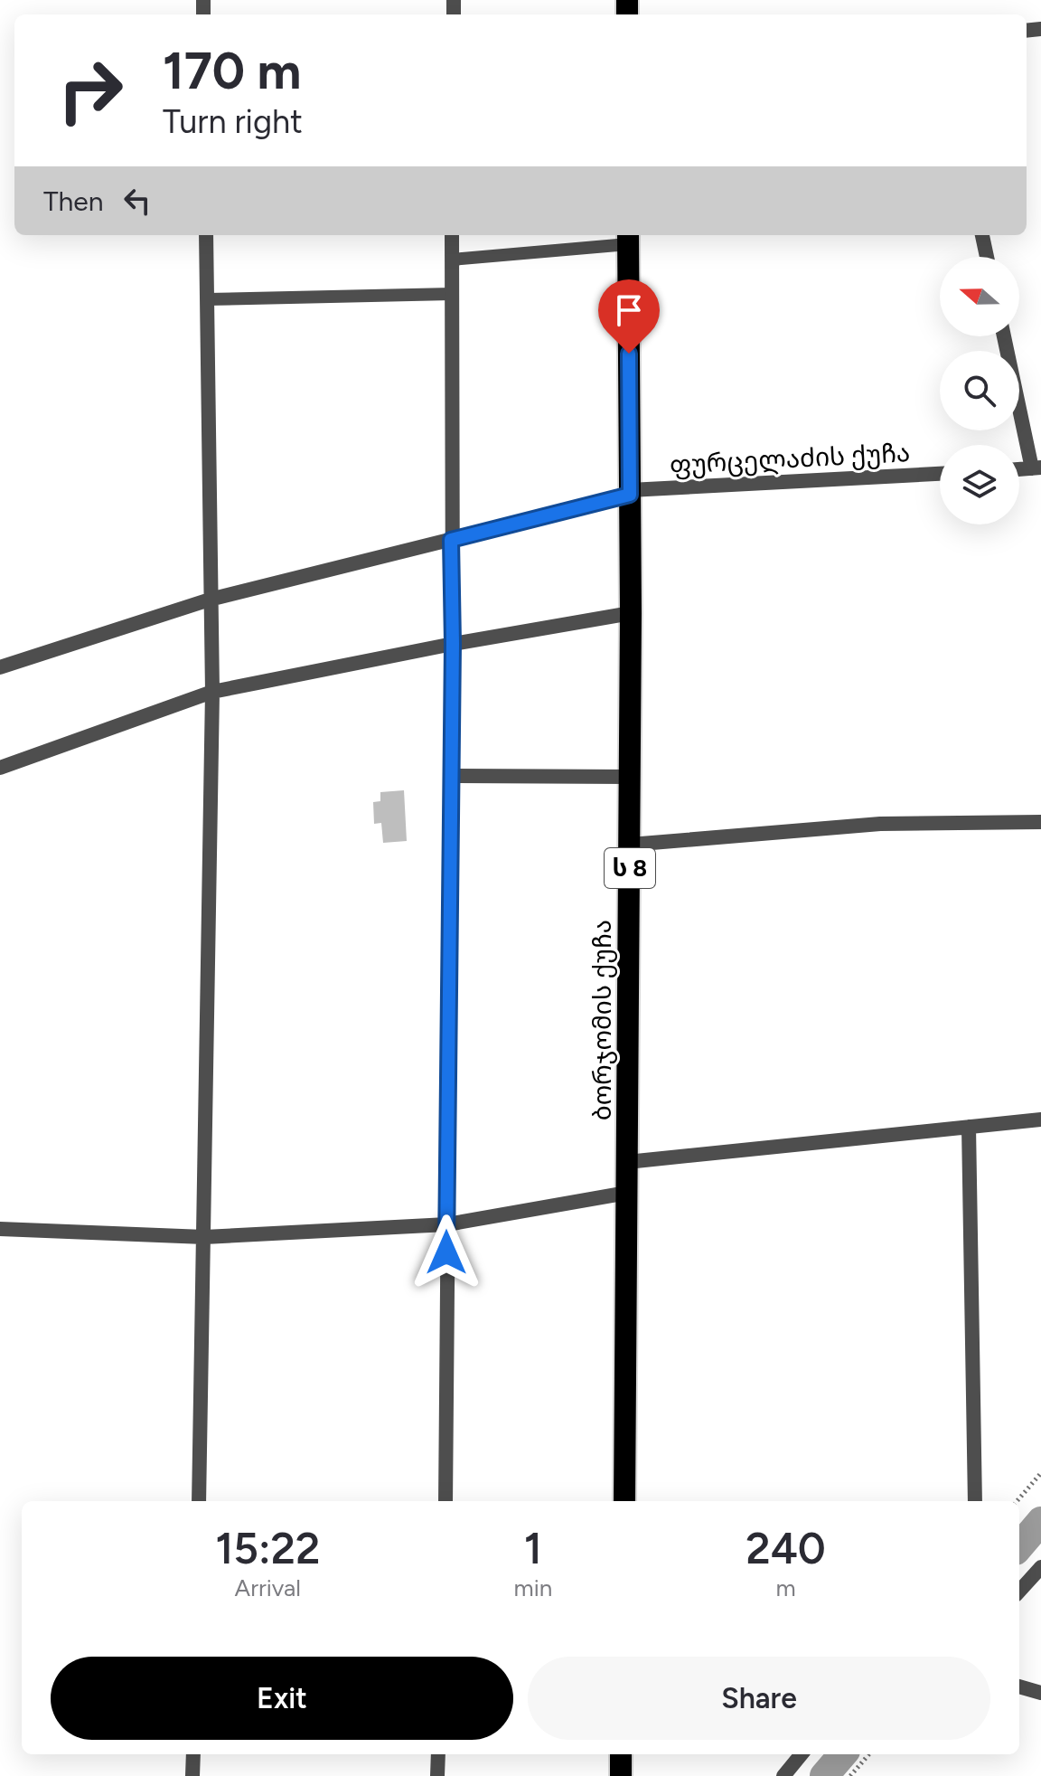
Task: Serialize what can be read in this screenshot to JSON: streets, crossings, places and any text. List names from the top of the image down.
{
  "streets": {
    "highway": ["ს 8", "ბორჯომის ქუჩა"],
    "street": ["ფურცელაძის ქუჩა"]
  },
  "crossings": [
    ["ფურცელაძის ქუჩა", "ბორჯომის ქუჩა"]
  ],
  "north": "left",
  "page": {
    "turn": ["170 m", "Turn right"],
    "then": "Then",
    "eta": [
      "15:22",
      "Arrival",
      "1",
      "min",
      "240",
      "m"
    ],
    "buttons": ["Exit", "Share"]
  }
}
